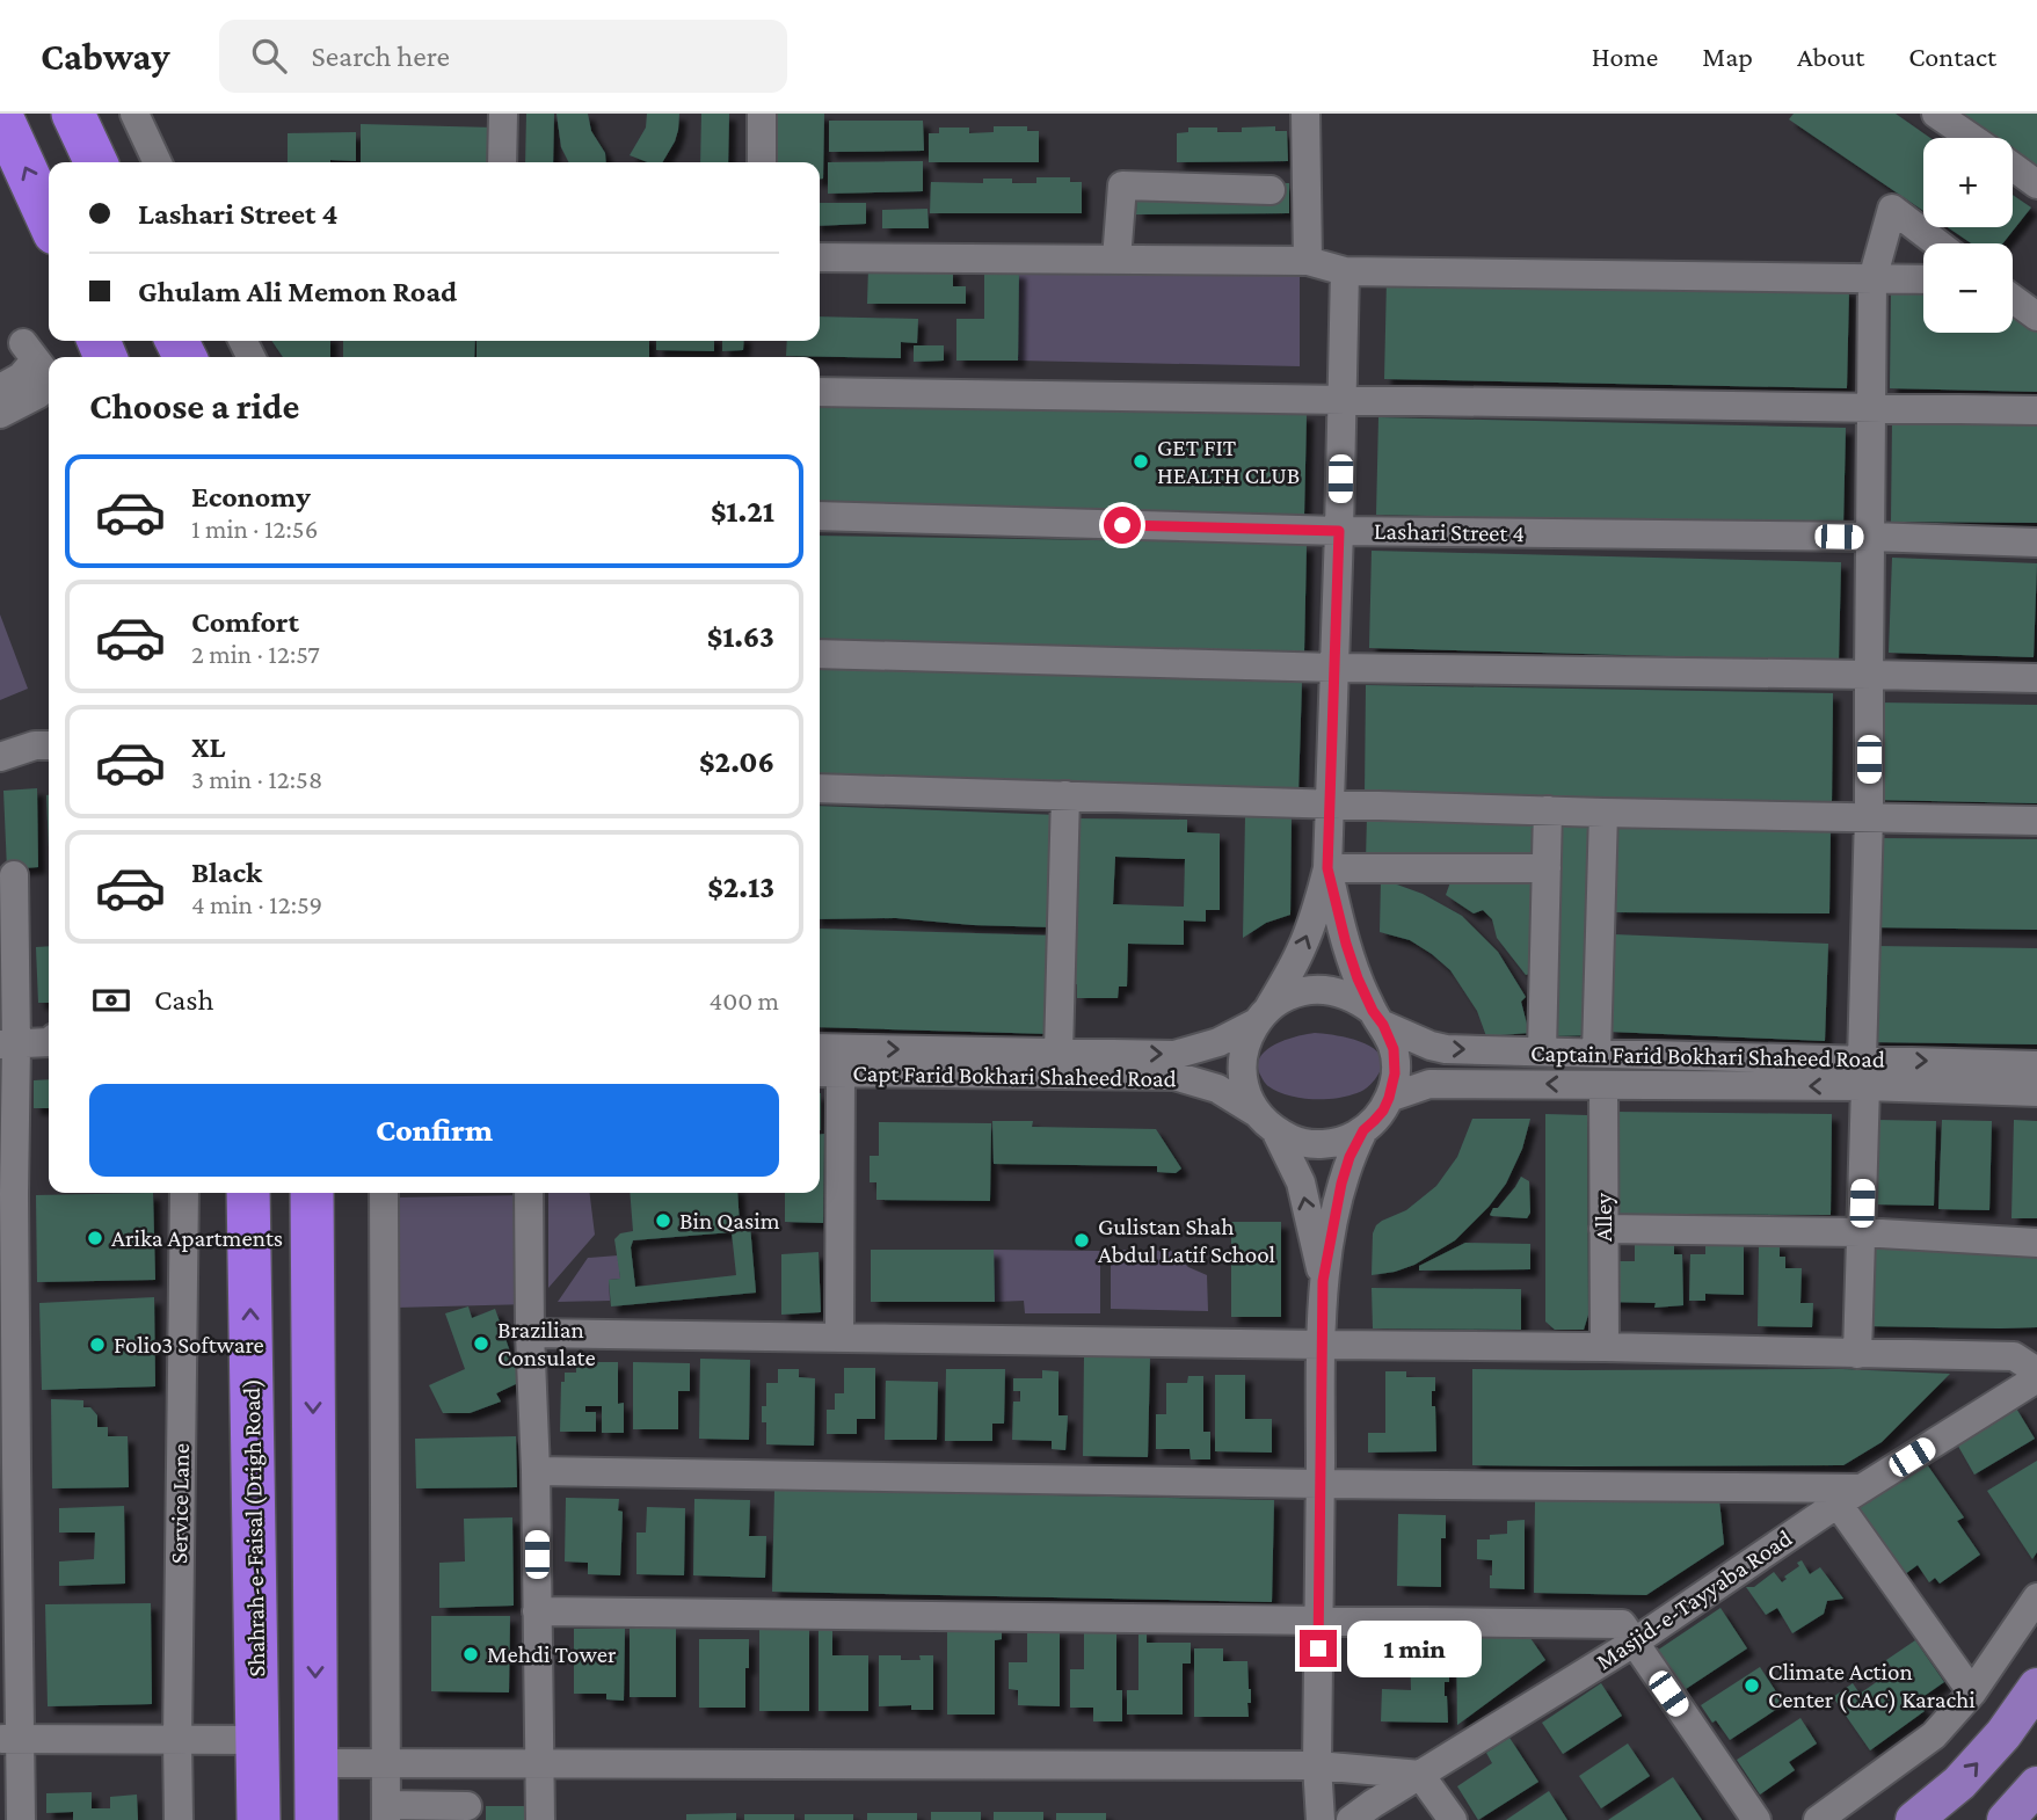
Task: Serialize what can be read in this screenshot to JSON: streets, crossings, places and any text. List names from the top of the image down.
{
  "streets": {
    "highway": ["Shahrah-e-Faisal (Drigh Road)"],
    "street": [
      "Lashari Street 4",
      "Captain Farid Bokhari Shaheed Road",
      "Capt Farid Bokhari Shaheed Road",
      "Alley",
      "Service Lane",
      "Masjid-e-Tayyaba Road"
    ]
  },
  "crossings": [
    ["Captain Farid Bokhari Shaheed Road", "Capt Farid Bokhari Shaheed Road"],
    ["Captain Farid Bokhari Shaheed Road", "Alley"]
  ],
  "places": [
    "GET FIT HEALTH CLUB",
    "Bin Qasim",
    "Arika Apartments",
    "Gulistan Shah Abdul Latif School",
    "Brazilian Consulate",
    "Folio3 Software",
    "Mehdi Tower",
    "Climate Action Center (CAC) Karachi"
  ],
  "page": {
    "header": "Cabway",
    "search": "Search here",
    "nav": [
      "Home",
      "Map",
      "About",
      "Contact"
    ],
    "map_buttons": ["+", "−"],
    "banner": ["Lashari Street 4", "Ghulam Ali Memon Road"],
    "heading": "Choose a ride",
    "list": [
      {
        "name": "Economy",
        "note": "1 min · 12:56",
        "value": "$1.21"
      },
      {
        "name": "Comfort",
        "note": "2 min · 12:57",
        "value": "$1.63"
      },
      {
        "name": "XL",
        "note": "3 min · 12:58",
        "value": "$2.06"
      },
      {
        "name": "Black",
        "note": "4 min · 12:59",
        "value": "$2.13"
      }
    ],
    "pay": ["Cash", "400 m"],
    "buttons": "Confirm",
    "bubble": "1 min"
  }
}
